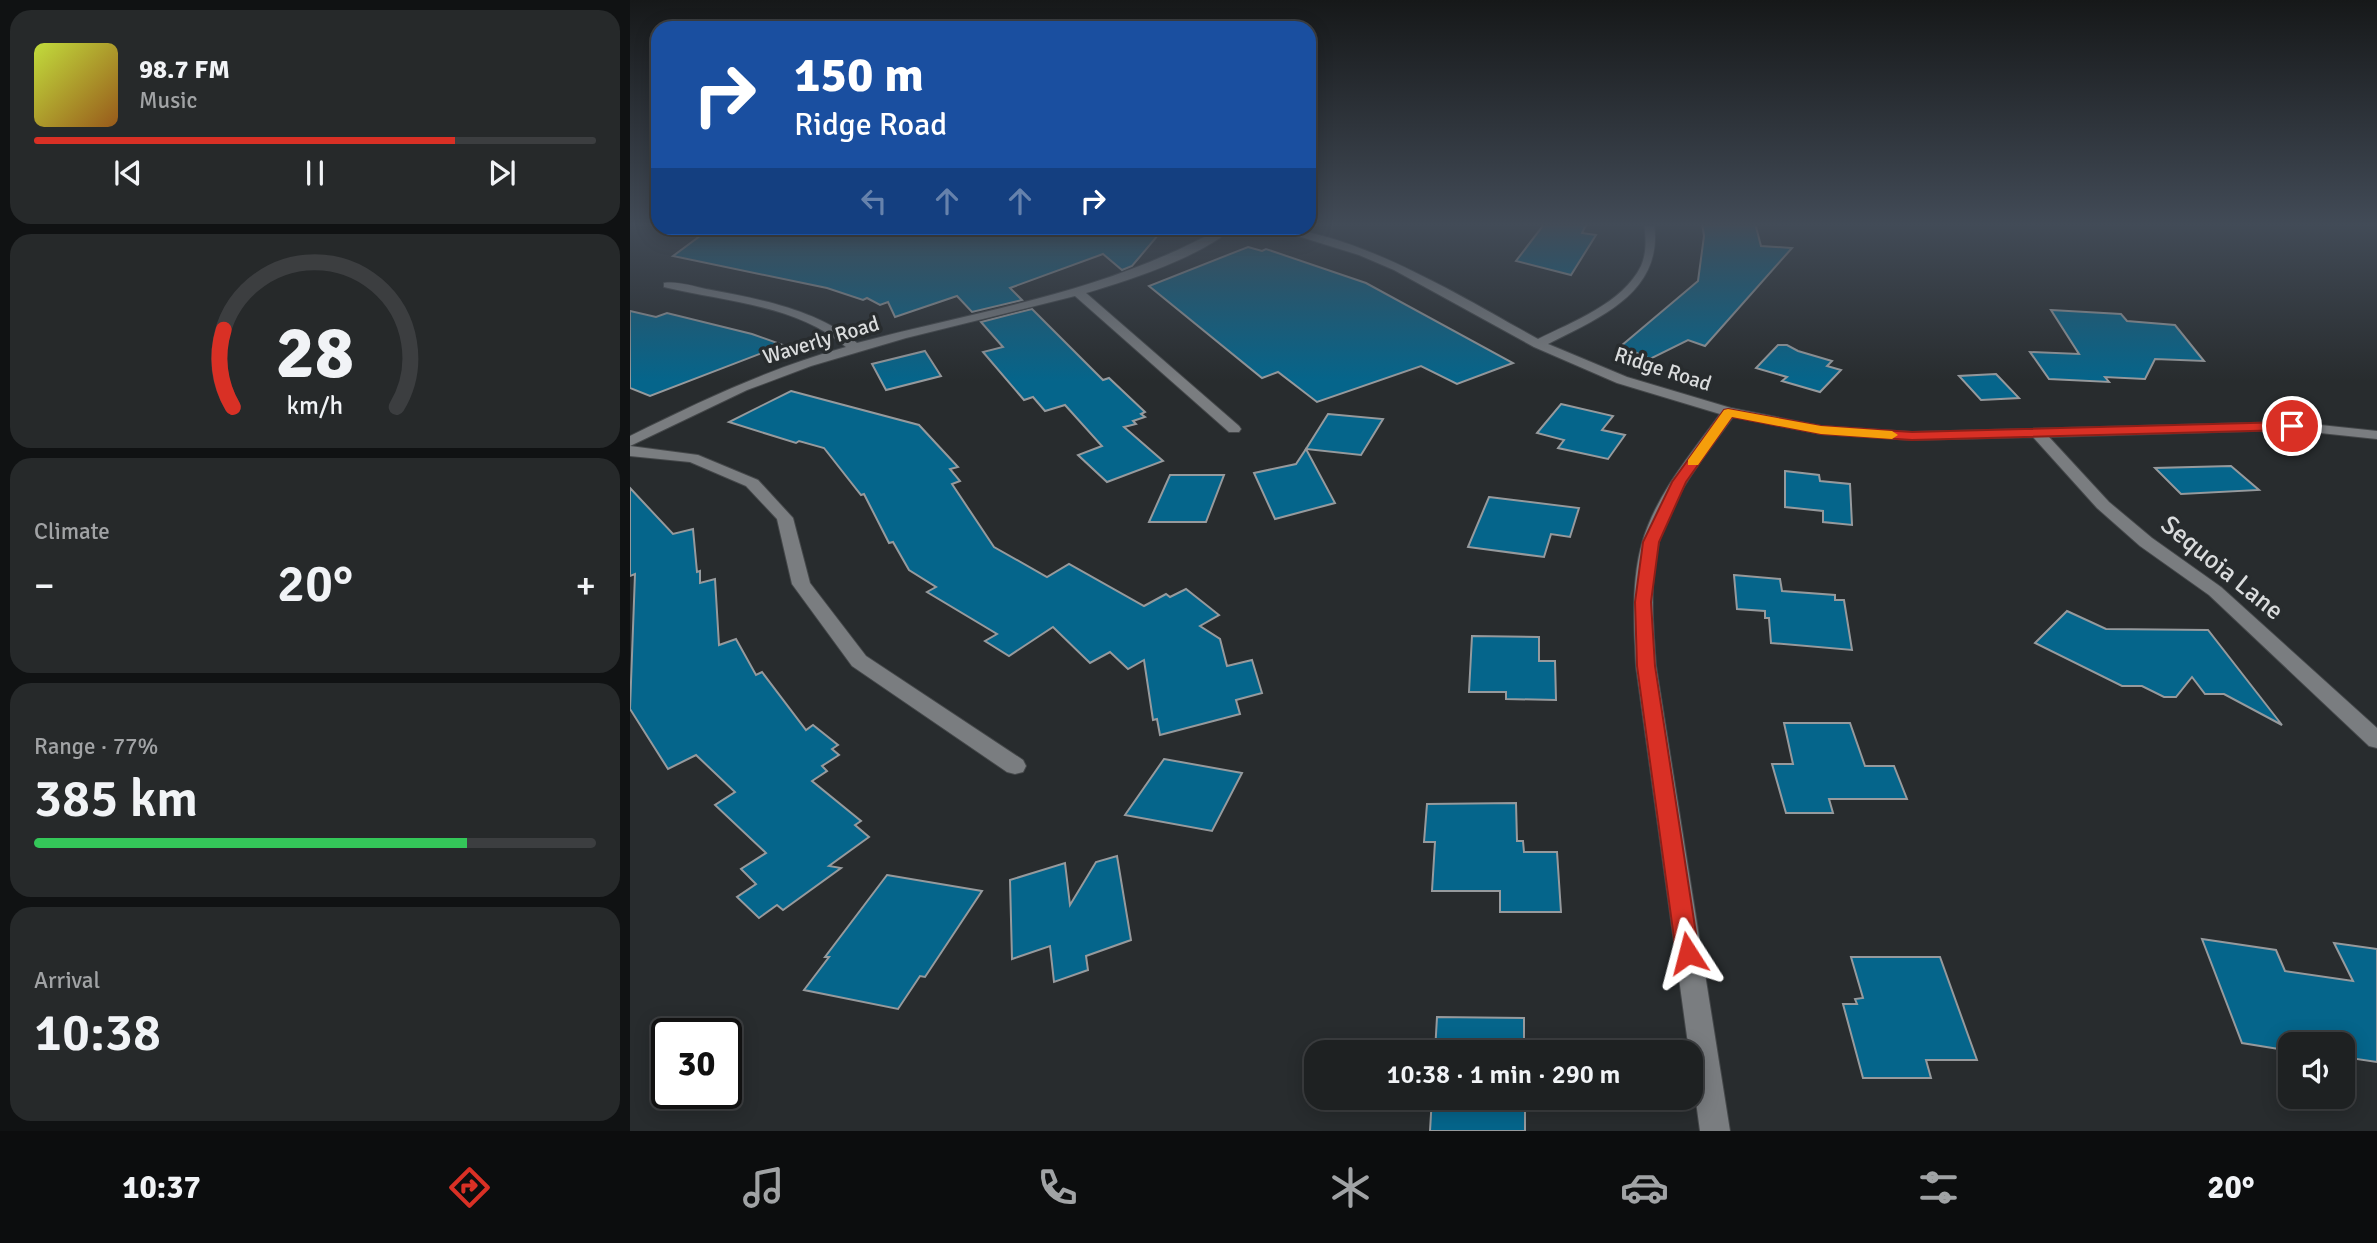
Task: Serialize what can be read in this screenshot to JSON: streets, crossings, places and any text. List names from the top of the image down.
{
  "streets": {
    "street": ["Waverly Road", "Ridge Road", "Sequoia Lane"]
  },
  "crossings": [
    ["Ridge Road", "Sequoia Lane"]
  ],
  "page": {
    "turn": ["150 m", "Ridge Road"],
    "song": ["98.7 FM", "Music"],
    "tile": [
      "Climate",
      ["Range · 77%", "385 km"],
      ["Arrival", "10:38"]
    ],
    "heat": ["−", "20°", "+"],
    "limit": "30",
    "trip": "10:38 · 1 min · 290 m",
    "tabs": ["10:37", "20°"],
    "gauge": ["28", "km/h"]
  }
}
